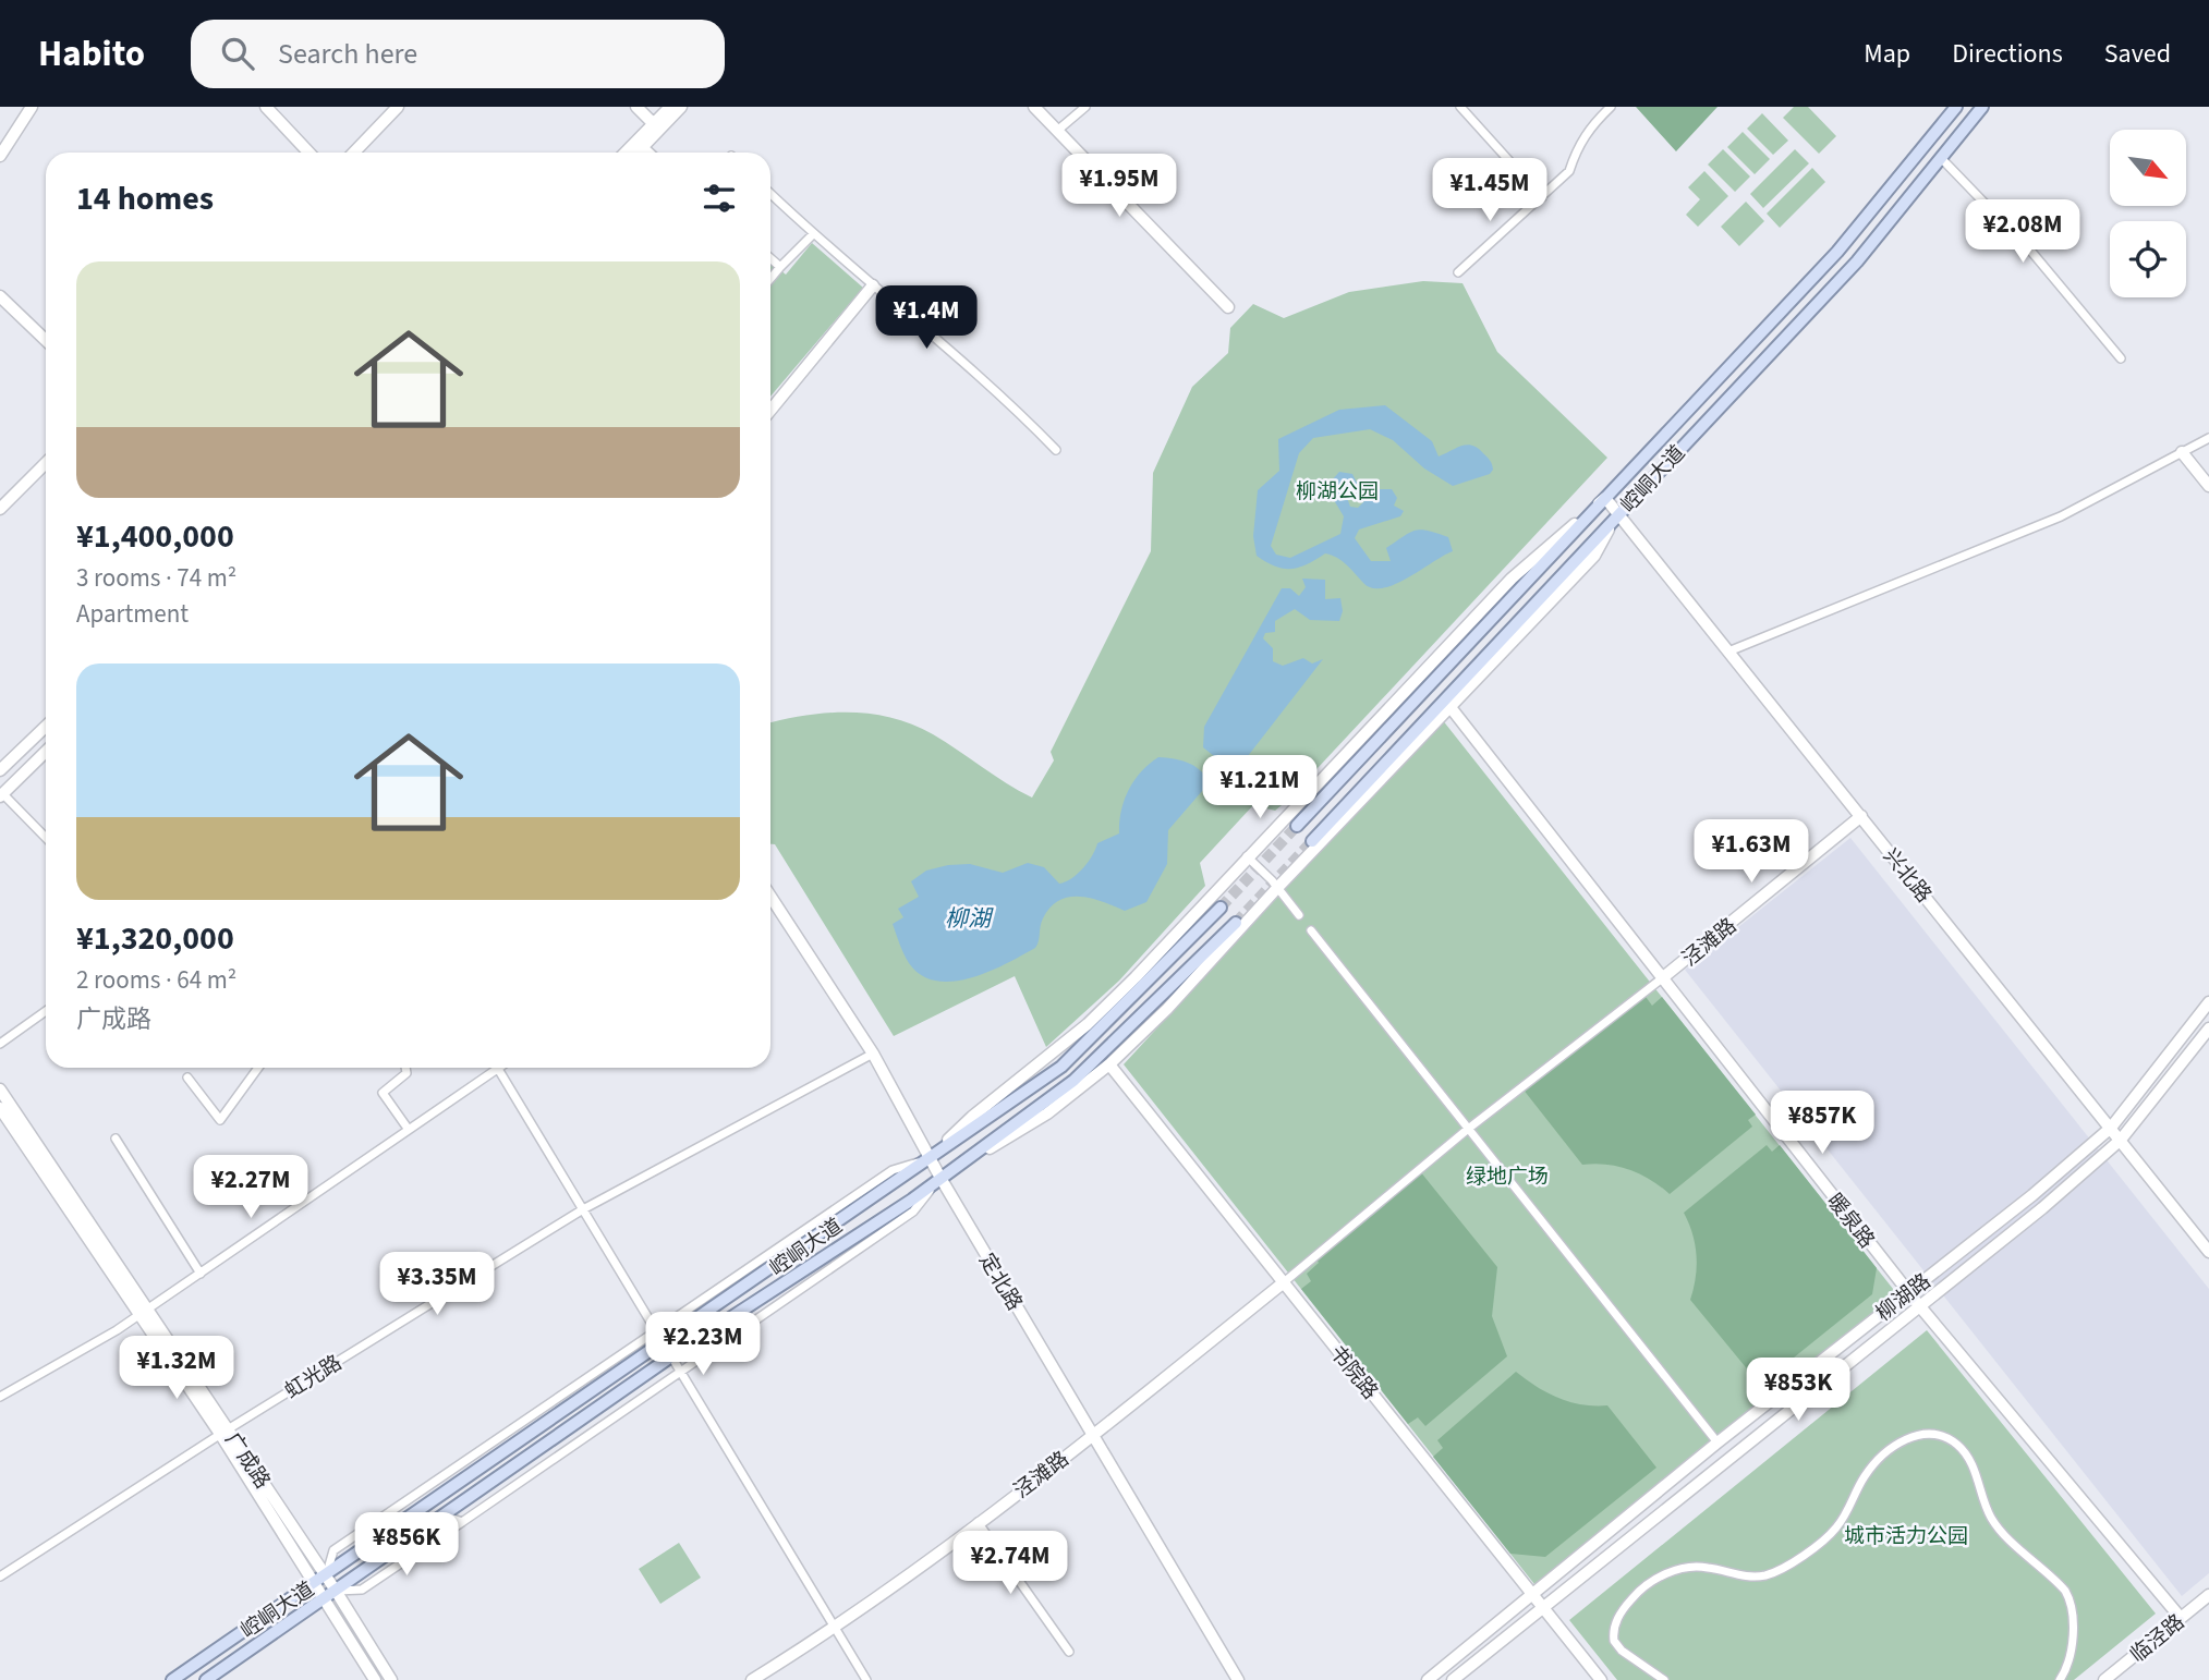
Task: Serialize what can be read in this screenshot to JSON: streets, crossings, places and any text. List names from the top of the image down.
{
  "streets": {
    "main road": ["崆峒大道"],
    "street": [
      "兴北路",
      "泾滩路",
      "暖泉路",
      "定北路",
      "柳湖路",
      "书院路",
      "虹光路",
      "广成路",
      "临泾路"
    ]
  },
  "crossings": [
    ["崆峒大道", "兴北路"],
    ["崆峒大道", "定北路"],
    ["崆峒大道", "广成路"],
    ["兴北路", "泾滩路"],
    ["兴北路", "柳湖路"],
    ["泾滩路", "暖泉路"],
    ["泾滩路", "定北路"],
    ["泾滩路", "书院路"],
    ["暖泉路", "柳湖路"],
    ["暖泉路", "临泾路"],
    ["定北路", "虹光路"],
    ["柳湖路", "书院路"],
    ["虹光路", "广成路"]
  ],
  "water": ["柳湖"],
  "parks": ["柳湖公园", "绿地广场", "城市活力公园"],
  "north": "bottom right",
  "page": {
    "header": "Habito",
    "search": "Search here",
    "nav": ["Map", "Directions", "Saved"],
    "heading": "14 homes",
    "price": [
      "¥1.95M",
      "¥1.45M",
      "¥2.08M",
      "¥1.4M",
      "¥1.21M",
      "¥1.63M",
      "¥857K",
      "¥2.27M",
      "¥3.35M",
      "¥2.23M",
      "¥1.32M",
      "¥853K",
      "¥856K",
      "¥2.74M"
    ],
    "list": [
      {
        "name": "¥1,400,000",
        "note": "3 rooms · 74 m² · Apartment"
      },
      {
        "name": "¥1,320,000",
        "note": "2 rooms · 64 m² · 广成路"
      }
    ]
  }
}
